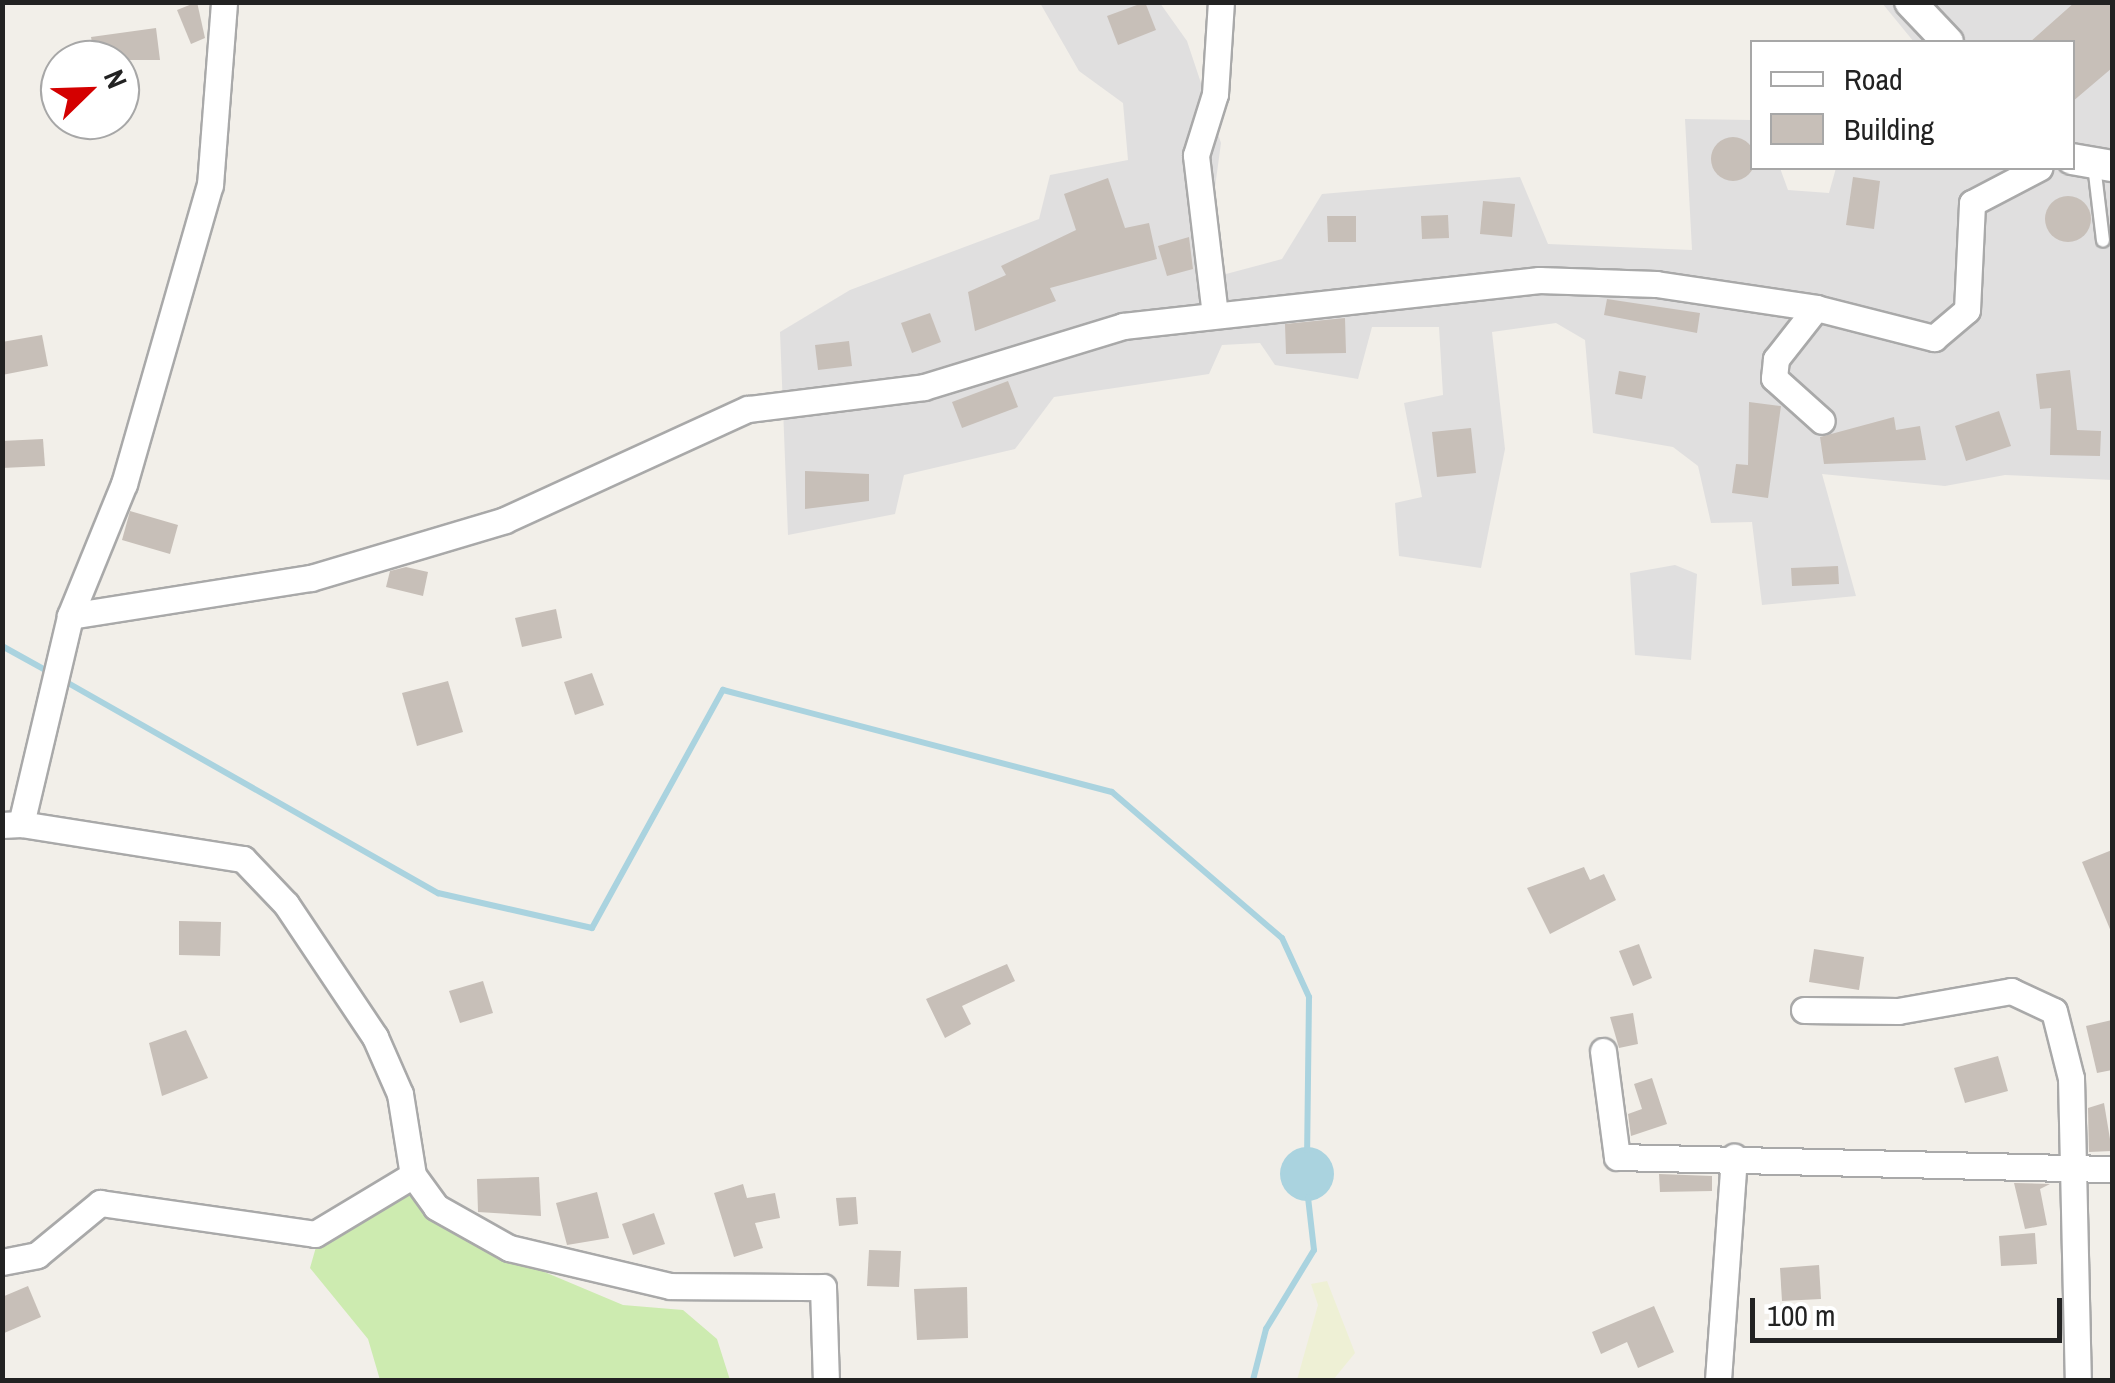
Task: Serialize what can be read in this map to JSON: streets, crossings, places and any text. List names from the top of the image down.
{
  "legend": ["Road", "Building"],
  "scale_bar": "100 m",
  "north": "top right"
}
